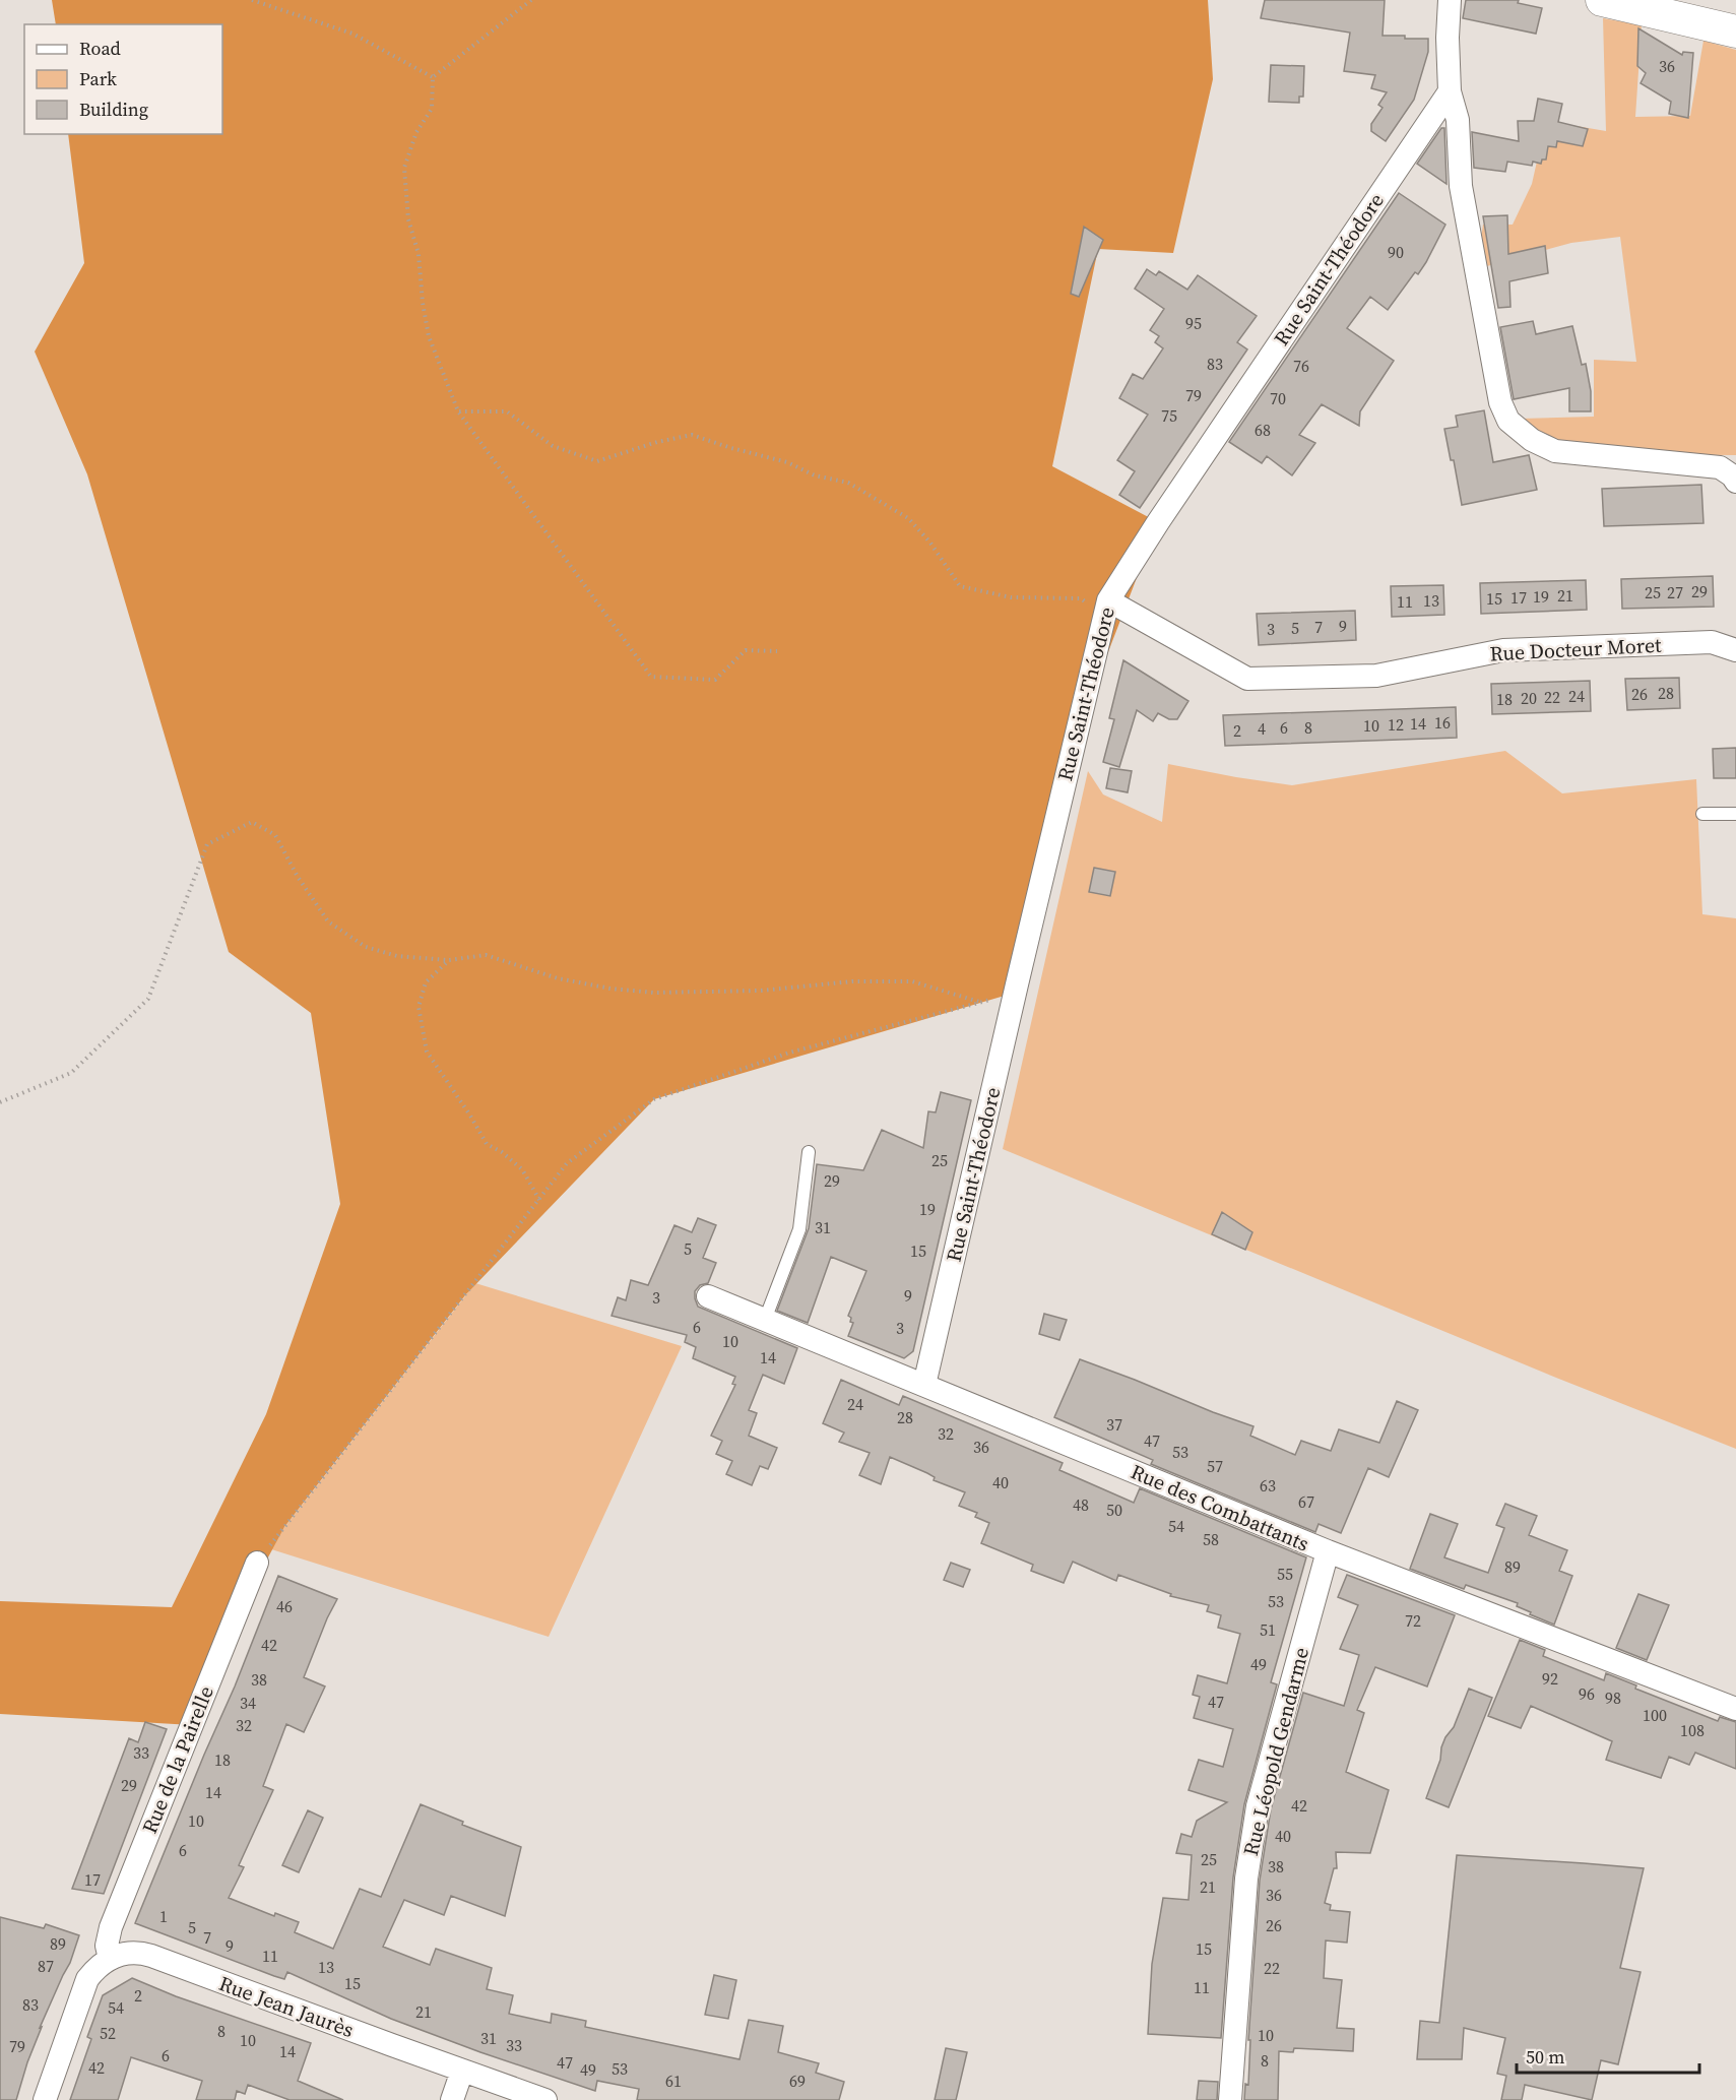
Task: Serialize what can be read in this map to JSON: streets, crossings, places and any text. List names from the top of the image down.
{
  "streets": {
    "street": [
      "Rue Saint-Théodore",
      "Rue Docteur Moret",
      "Rue des Combattants",
      "Rue Léopold Gendarme",
      "Rue de la Pairelle",
      "Rue Jean Jaurès"
    ]
  },
  "crossings": [
    ["Rue Saint-Théodore", "Rue Docteur Moret"],
    ["Rue Saint-Théodore", "Rue des Combattants"],
    ["Rue des Combattants", "Rue Léopold Gendarme"],
    ["Rue de la Pairelle", "Rue Jean Jaurès"]
  ],
  "house_numbers": [
    "36",
    "90",
    "95",
    "83",
    "76",
    "79",
    "70",
    "75",
    "68",
    "29",
    "25",
    "27",
    "21",
    "19",
    "17",
    "15",
    "13",
    "11",
    "9",
    "7",
    "5",
    "3",
    "28",
    "26",
    "24",
    "22",
    "20",
    "18",
    "16",
    "14",
    "12",
    "10",
    "6",
    "8",
    "4",
    "2",
    "25",
    "29",
    "19",
    "31",
    "5",
    "15",
    "9",
    "3",
    "6",
    "3",
    "10",
    "14",
    "24",
    "28",
    "37",
    "32",
    "47",
    "36",
    "53",
    "57",
    "40",
    "63",
    "67",
    "48",
    "50",
    "54",
    "58",
    "89",
    "55",
    "53",
    "46",
    "72",
    "51",
    "42",
    "49",
    "92",
    "38",
    "96",
    "98",
    "47",
    "34",
    "100",
    "32",
    "108",
    "33",
    "18",
    "29",
    "14",
    "42",
    "10",
    "40",
    "6",
    "25",
    "38",
    "17",
    "21",
    "36",
    "1",
    "26",
    "5",
    "7",
    "89",
    "9",
    "15",
    "11",
    "87",
    "13",
    "22",
    "15",
    "11",
    "2",
    "83",
    "54",
    "21",
    "8",
    "52",
    "10",
    "31",
    "10",
    "33",
    "79",
    "14",
    "6",
    "8",
    "47",
    "42",
    "53",
    "49",
    "61",
    "69"
  ],
  "legend": ["Road", "Park", "Building"],
  "scale_bar": "50 m"
}
